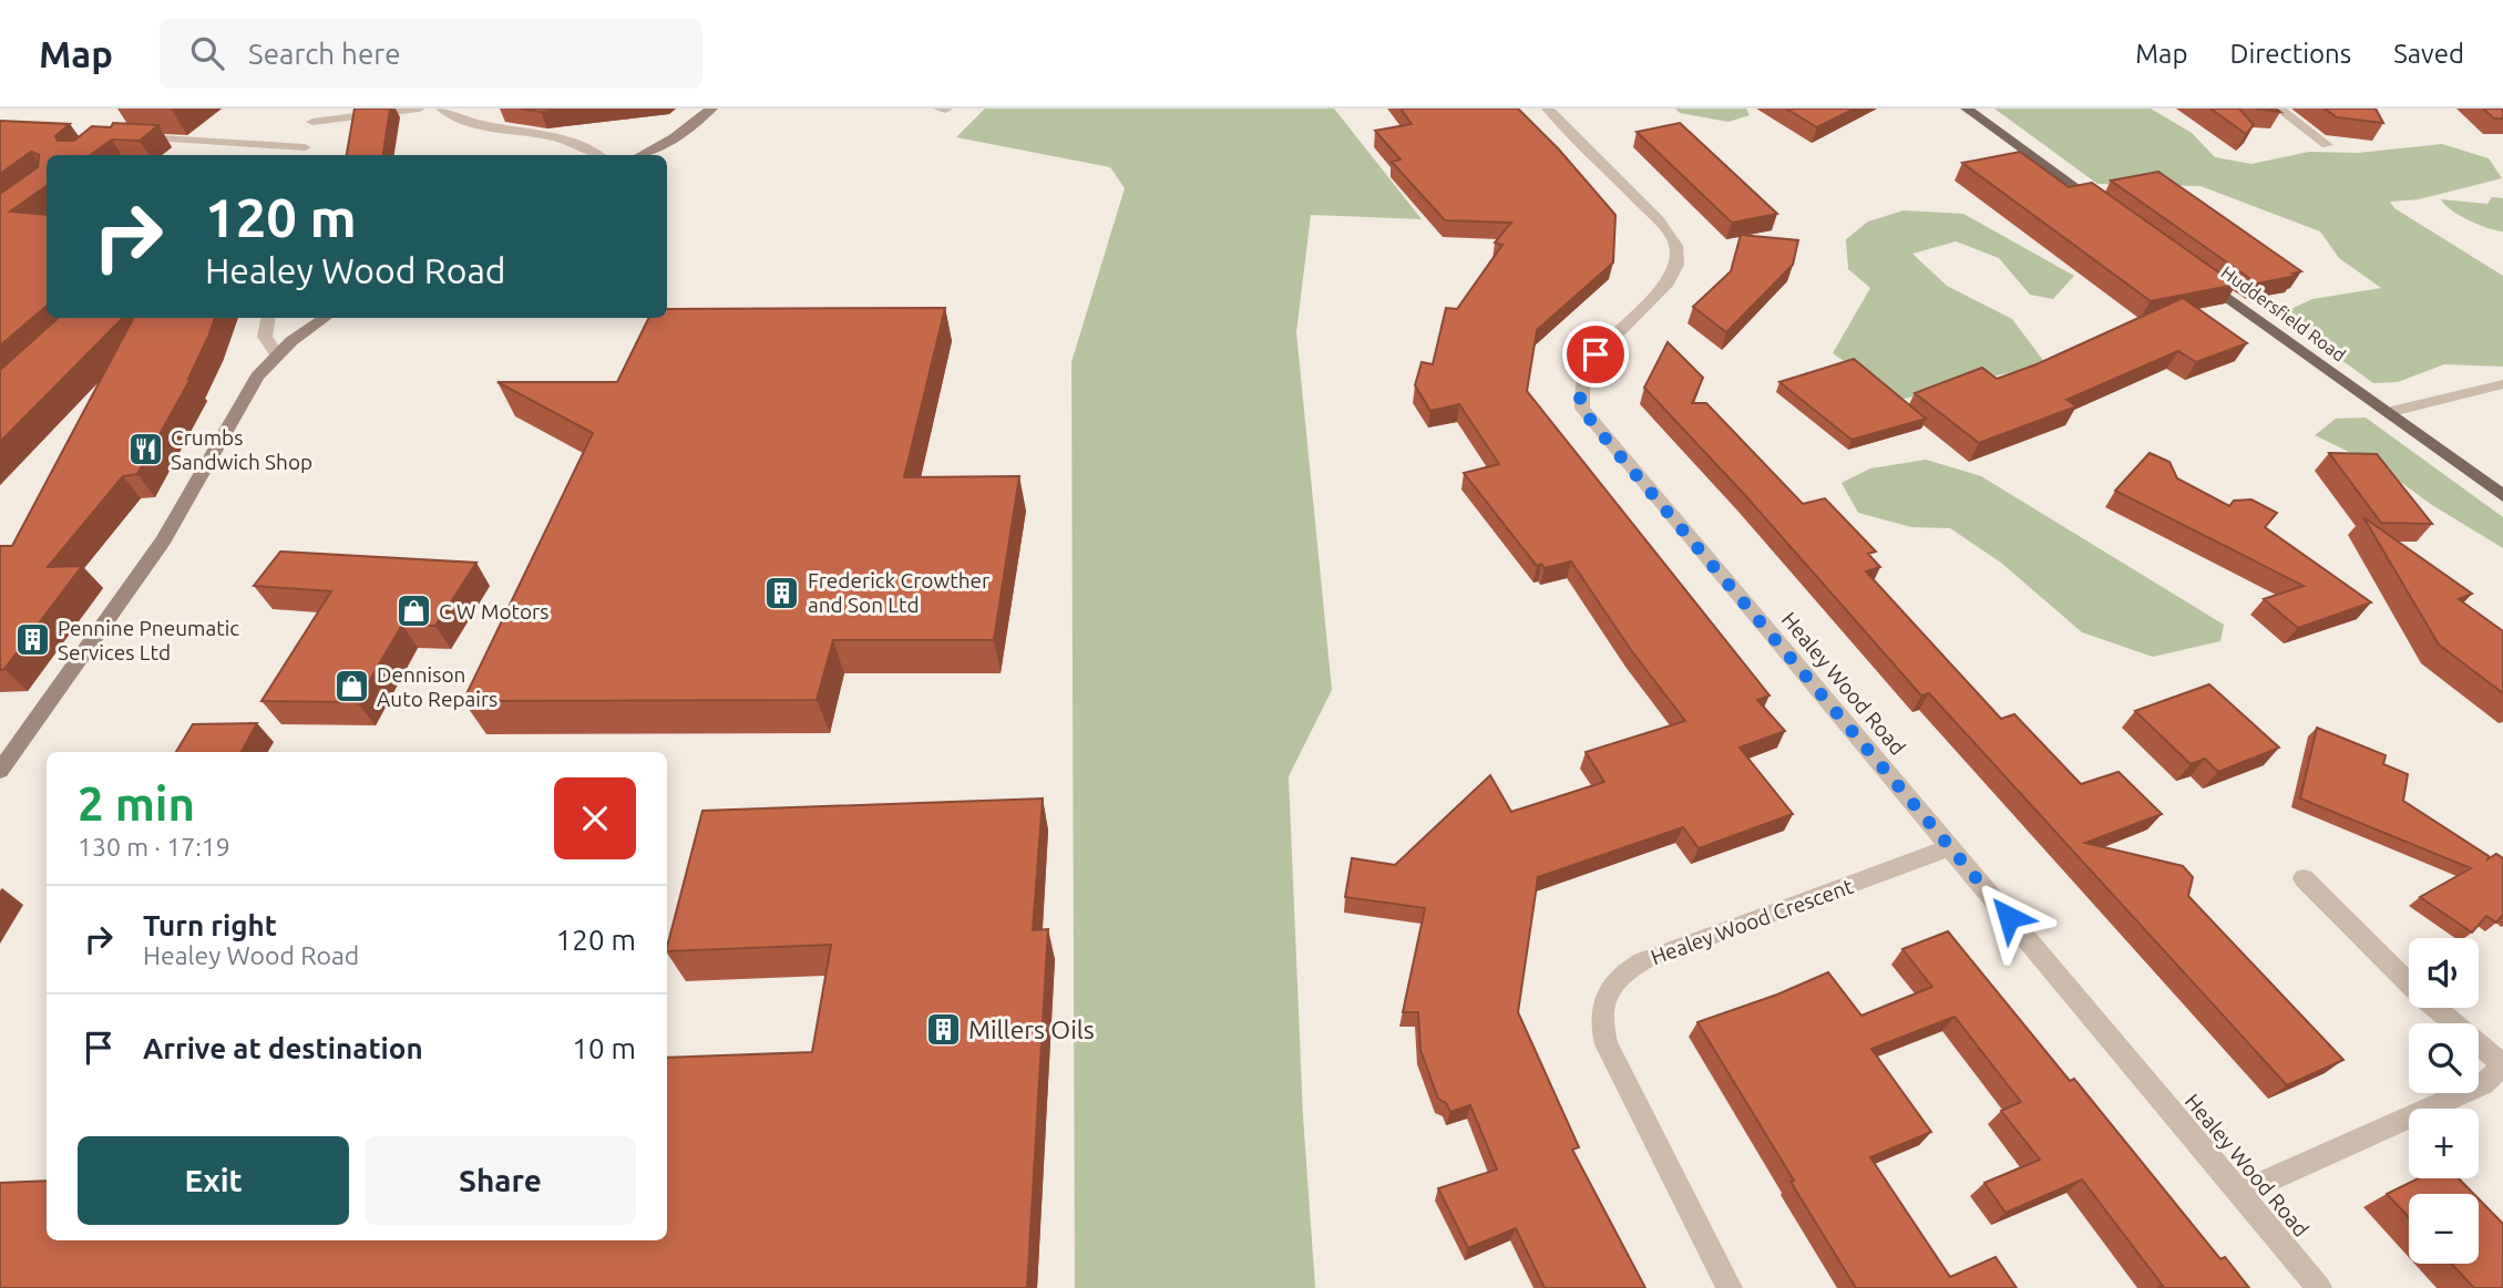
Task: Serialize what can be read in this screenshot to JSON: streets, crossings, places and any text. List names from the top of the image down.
{
  "streets": {
    "main road": ["Huddersfield Road"],
    "street": ["Healey Wood Road", "Healey Wood Crescent"]
  },
  "crossings": [
    ["Healey Wood Road", "Healey Wood Crescent"]
  ],
  "places": {
    "restaurant": ["Crumbs Sandwich Shop"],
    "building": ["Frederick Crowther and Son Ltd", "Pennine Pneumatic Services Ltd", "Millers Oils"],
    "shop": ["C W Motors", "Dennison Auto Repairs"]
  },
  "page": {
    "header": "Map",
    "search": "Search here",
    "nav": ["Map", "Directions", "Saved"],
    "turn": ["120 m", "Healey Wood Road"],
    "heading": ["2 min", "130 m · 17:19"],
    "list": [
      {
        "name": "Turn right",
        "note": "Healey Wood Road",
        "value": "120 m"
      },
      {
        "name": "Arrive at destination",
        "value": "10 m"
      }
    ],
    "map_buttons": ["+", "−"],
    "buttons": ["Exit", "Share"]
  }
}
